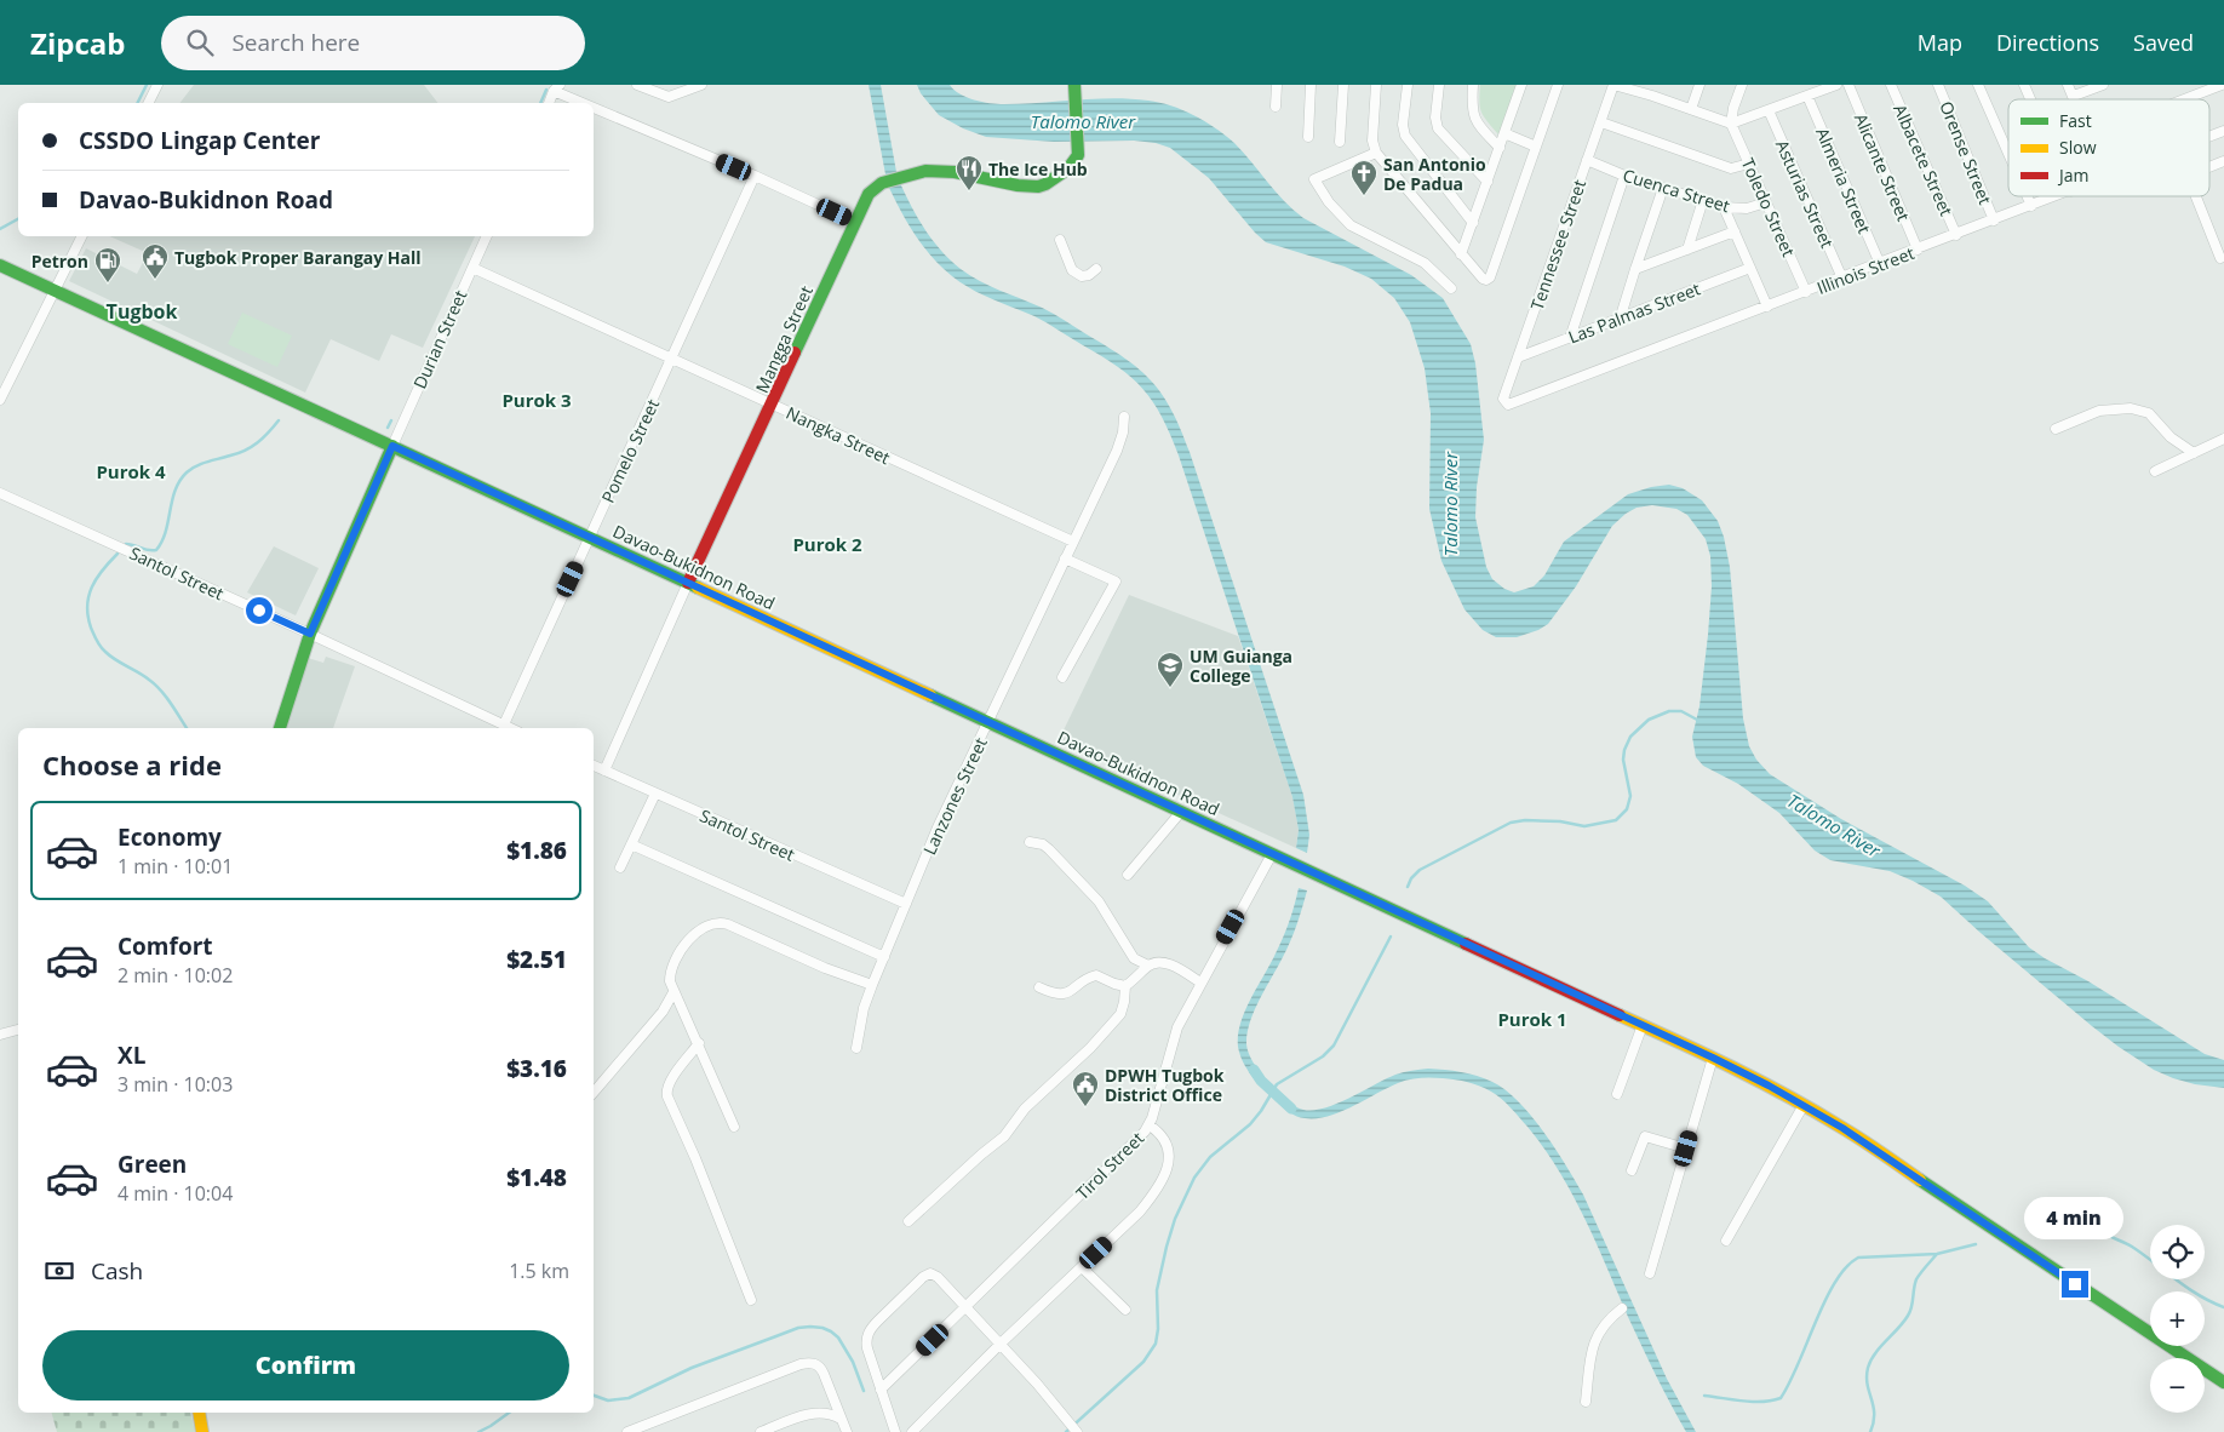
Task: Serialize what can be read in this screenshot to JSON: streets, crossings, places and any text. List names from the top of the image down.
{
  "streets": {
    "main road": ["Mangga Street", "Davao-Bukidnon Road"],
    "street": [
      "Orense Street",
      "Albacete Street",
      "Alicante Street",
      "Almeria Street",
      "Cuenca Street",
      "Asturias Street",
      "Toledo Street",
      "Tennessee Street",
      "Illinois Street",
      "Las Palmas Street",
      "Durian Street",
      "Nangka Street",
      "Pomelo Street",
      "Santol Street",
      "Lanzones Street",
      "Tirol Street"
    ]
  },
  "crossings": [
    ["Orense Street", "Illinois Street"],
    ["Albacete Street", "Illinois Street"],
    ["Alicante Street", "Illinois Street"],
    ["Almeria Street", "Illinois Street"],
    ["Cuenca Street", "Toledo Street"],
    ["Cuenca Street", "Tennessee Street"],
    ["Asturias Street", "Illinois Street"],
    ["Toledo Street", "Illinois Street"],
    ["Tennessee Street", "Illinois Street"],
    ["Tennessee Street", "Las Palmas Street"],
    ["Durian Street", "Nangka Street"],
    ["Durian Street", "Davao-Bukidnon Road"],
    ["Mangga Street", "Nangka Street"],
    ["Mangga Street", "Davao-Bukidnon Road"],
    ["Mangga Street", "Santol Street"],
    ["Nangka Street", "Pomelo Street"],
    ["Nangka Street", "Lanzones Street"],
    ["Pomelo Street", "Davao-Bukidnon Road"],
    ["Pomelo Street", "Santol Street"],
    ["Davao-Bukidnon Road", "Lanzones Street"],
    ["Davao-Bukidnon Road", "Tirol Street"],
    ["Santol Street", "Lanzones Street"]
  ],
  "districts": [
    "Tugbok",
    "Purok 3",
    "Purok 4",
    "Purok 2",
    "Purok 1"
  ],
  "water": ["Talomo River"],
  "places": {
    "restaurant": ["The Ice Hub"],
    "church": ["San Antonio De Padua"],
    "public building": ["Tugbok Proper Barangay Hall", "DPWH Tugbok District Office"],
    "fuel station": ["Petron"],
    "school or university": ["UM Guianga College"]
  },
  "legend": ["Fast", "Slow", "Jam"],
  "page": {
    "header": "Zipcab",
    "search": "Search here",
    "nav": ["Map", "Directions", "Saved"],
    "banner": ["CSSDO Lingap Center", "Davao-Bukidnon Road"],
    "heading": "Choose a ride",
    "list": [
      {
        "name": "Economy",
        "note": "1 min · 10:01",
        "value": "$1.86"
      },
      {
        "name": "Comfort",
        "note": "2 min · 10:02",
        "value": "$2.51"
      },
      {
        "name": "XL",
        "note": "3 min · 10:03",
        "value": "$3.16"
      },
      {
        "name": "Green",
        "note": "4 min · 10:04",
        "value": "$1.48"
      }
    ],
    "bubble": "4 min",
    "map_buttons": ["+", "−"],
    "pay": ["Cash", "1.5 km"],
    "buttons": "Confirm"
  }
}
